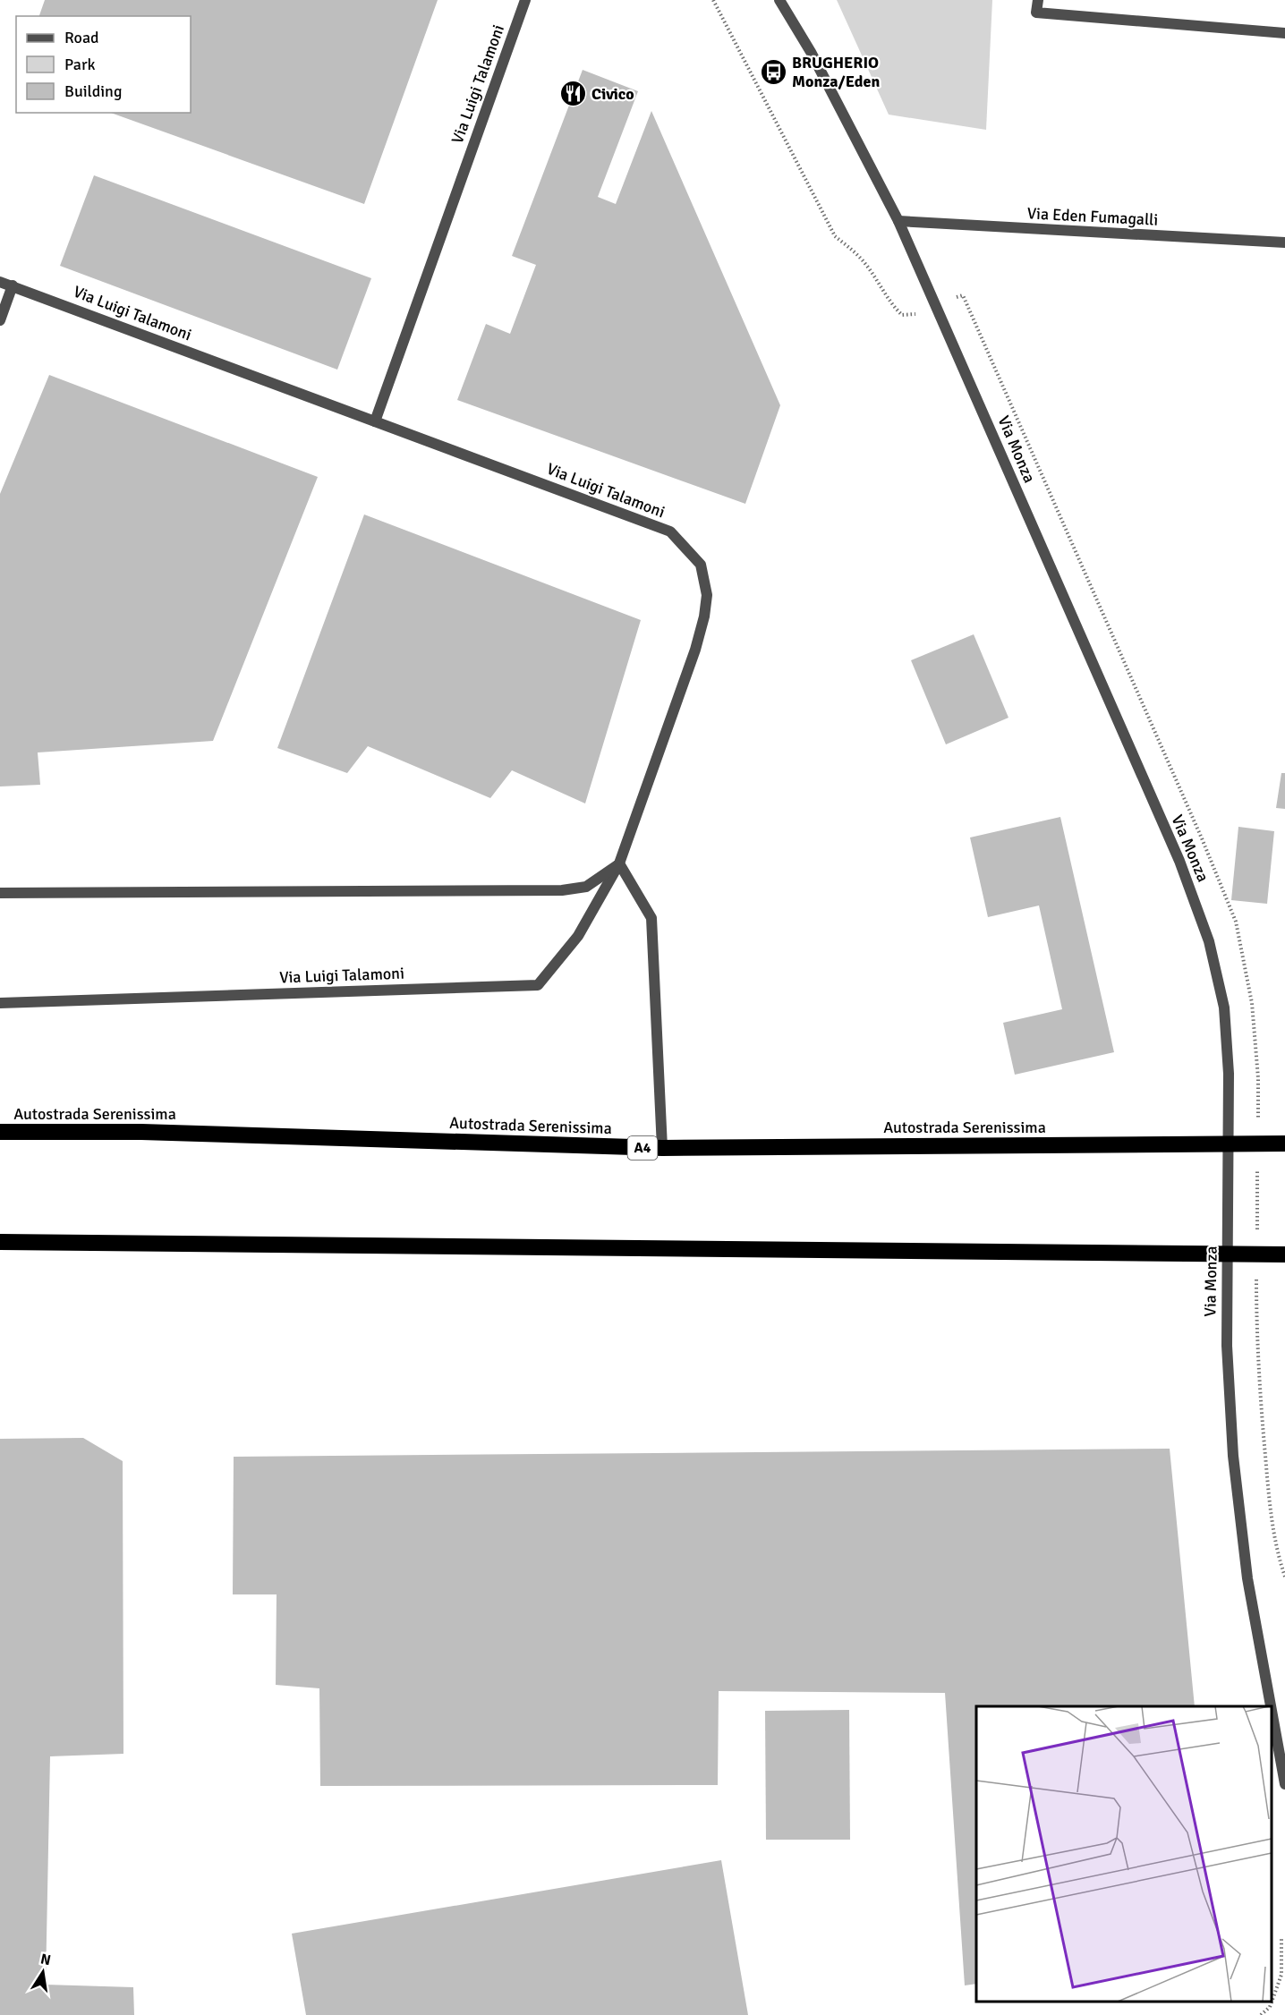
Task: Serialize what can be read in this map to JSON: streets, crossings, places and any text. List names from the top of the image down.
{
  "streets": {
    "highway": ["Autostrada Serenissima", "A4"],
    "street": ["Via Luigi Talamoni", "Via Eden Fumagalli", "Via Monza"]
  },
  "crossings": [
    ["Via Eden Fumagalli", "Via Monza"]
  ],
  "places": {
    "bus stop": ["BRUGHERIO Monza/Eden"],
    "restaurant": ["Civico"]
  },
  "legend": ["Road", "Park", "Building"],
  "north": "top"
}
